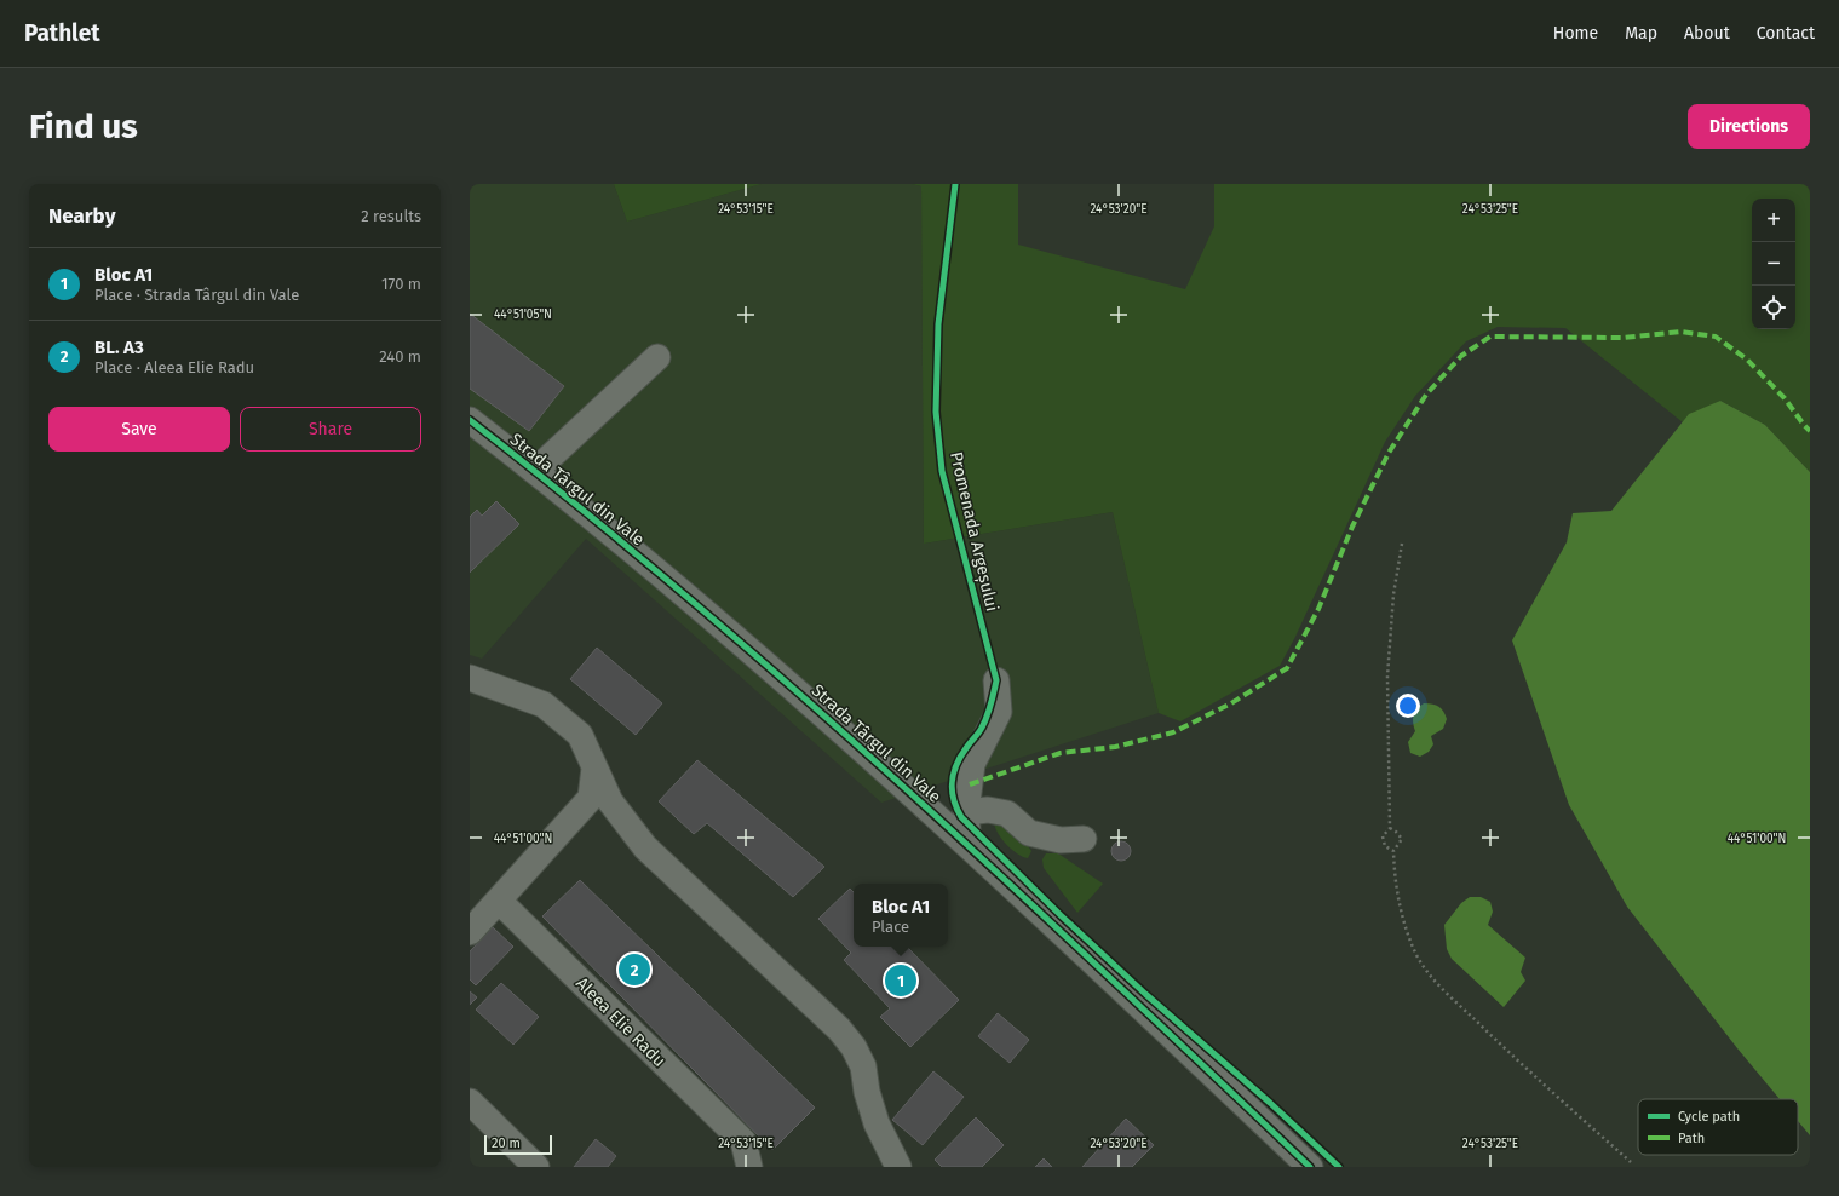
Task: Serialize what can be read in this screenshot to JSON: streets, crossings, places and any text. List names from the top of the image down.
{
  "streets": {
    "street": ["Strada Târgul din Vale", "Aleea Elie Radu"],
    "cycle path": ["Promenada Argeșului"]
  },
  "legend": ["Cycle path", "Path"],
  "scale_bar": "20 m",
  "page": {
    "header": "Pathlet",
    "nav": [
      "Home",
      "Map",
      "About",
      "Contact"
    ],
    "buttons": [
      "Directions",
      ["Save", "Share"]
    ],
    "title": "Find us",
    "heading": ["Nearby", "2 results"],
    "map_buttons": ["+", "−"],
    "list": [
      {
        "mark": "1",
        "name": "Bloc A1",
        "note": "Place · Strada Târgul din Vale",
        "value": "170 m"
      },
      {
        "mark": "2",
        "name": "BL. A3",
        "note": "Place · Aleea Elie Radu",
        "value": "240 m"
      }
    ],
    "popup": ["Bloc A1", "Place"],
    "pins": ["2", "1"],
    "scale": "20 m"
  },
  "coordinates": [
    "24°53'15\"E",
    "24°53'20\"E",
    "24°53'25\"E",
    "44°51'05\"N",
    "44°51'00\"N"
  ]
}
